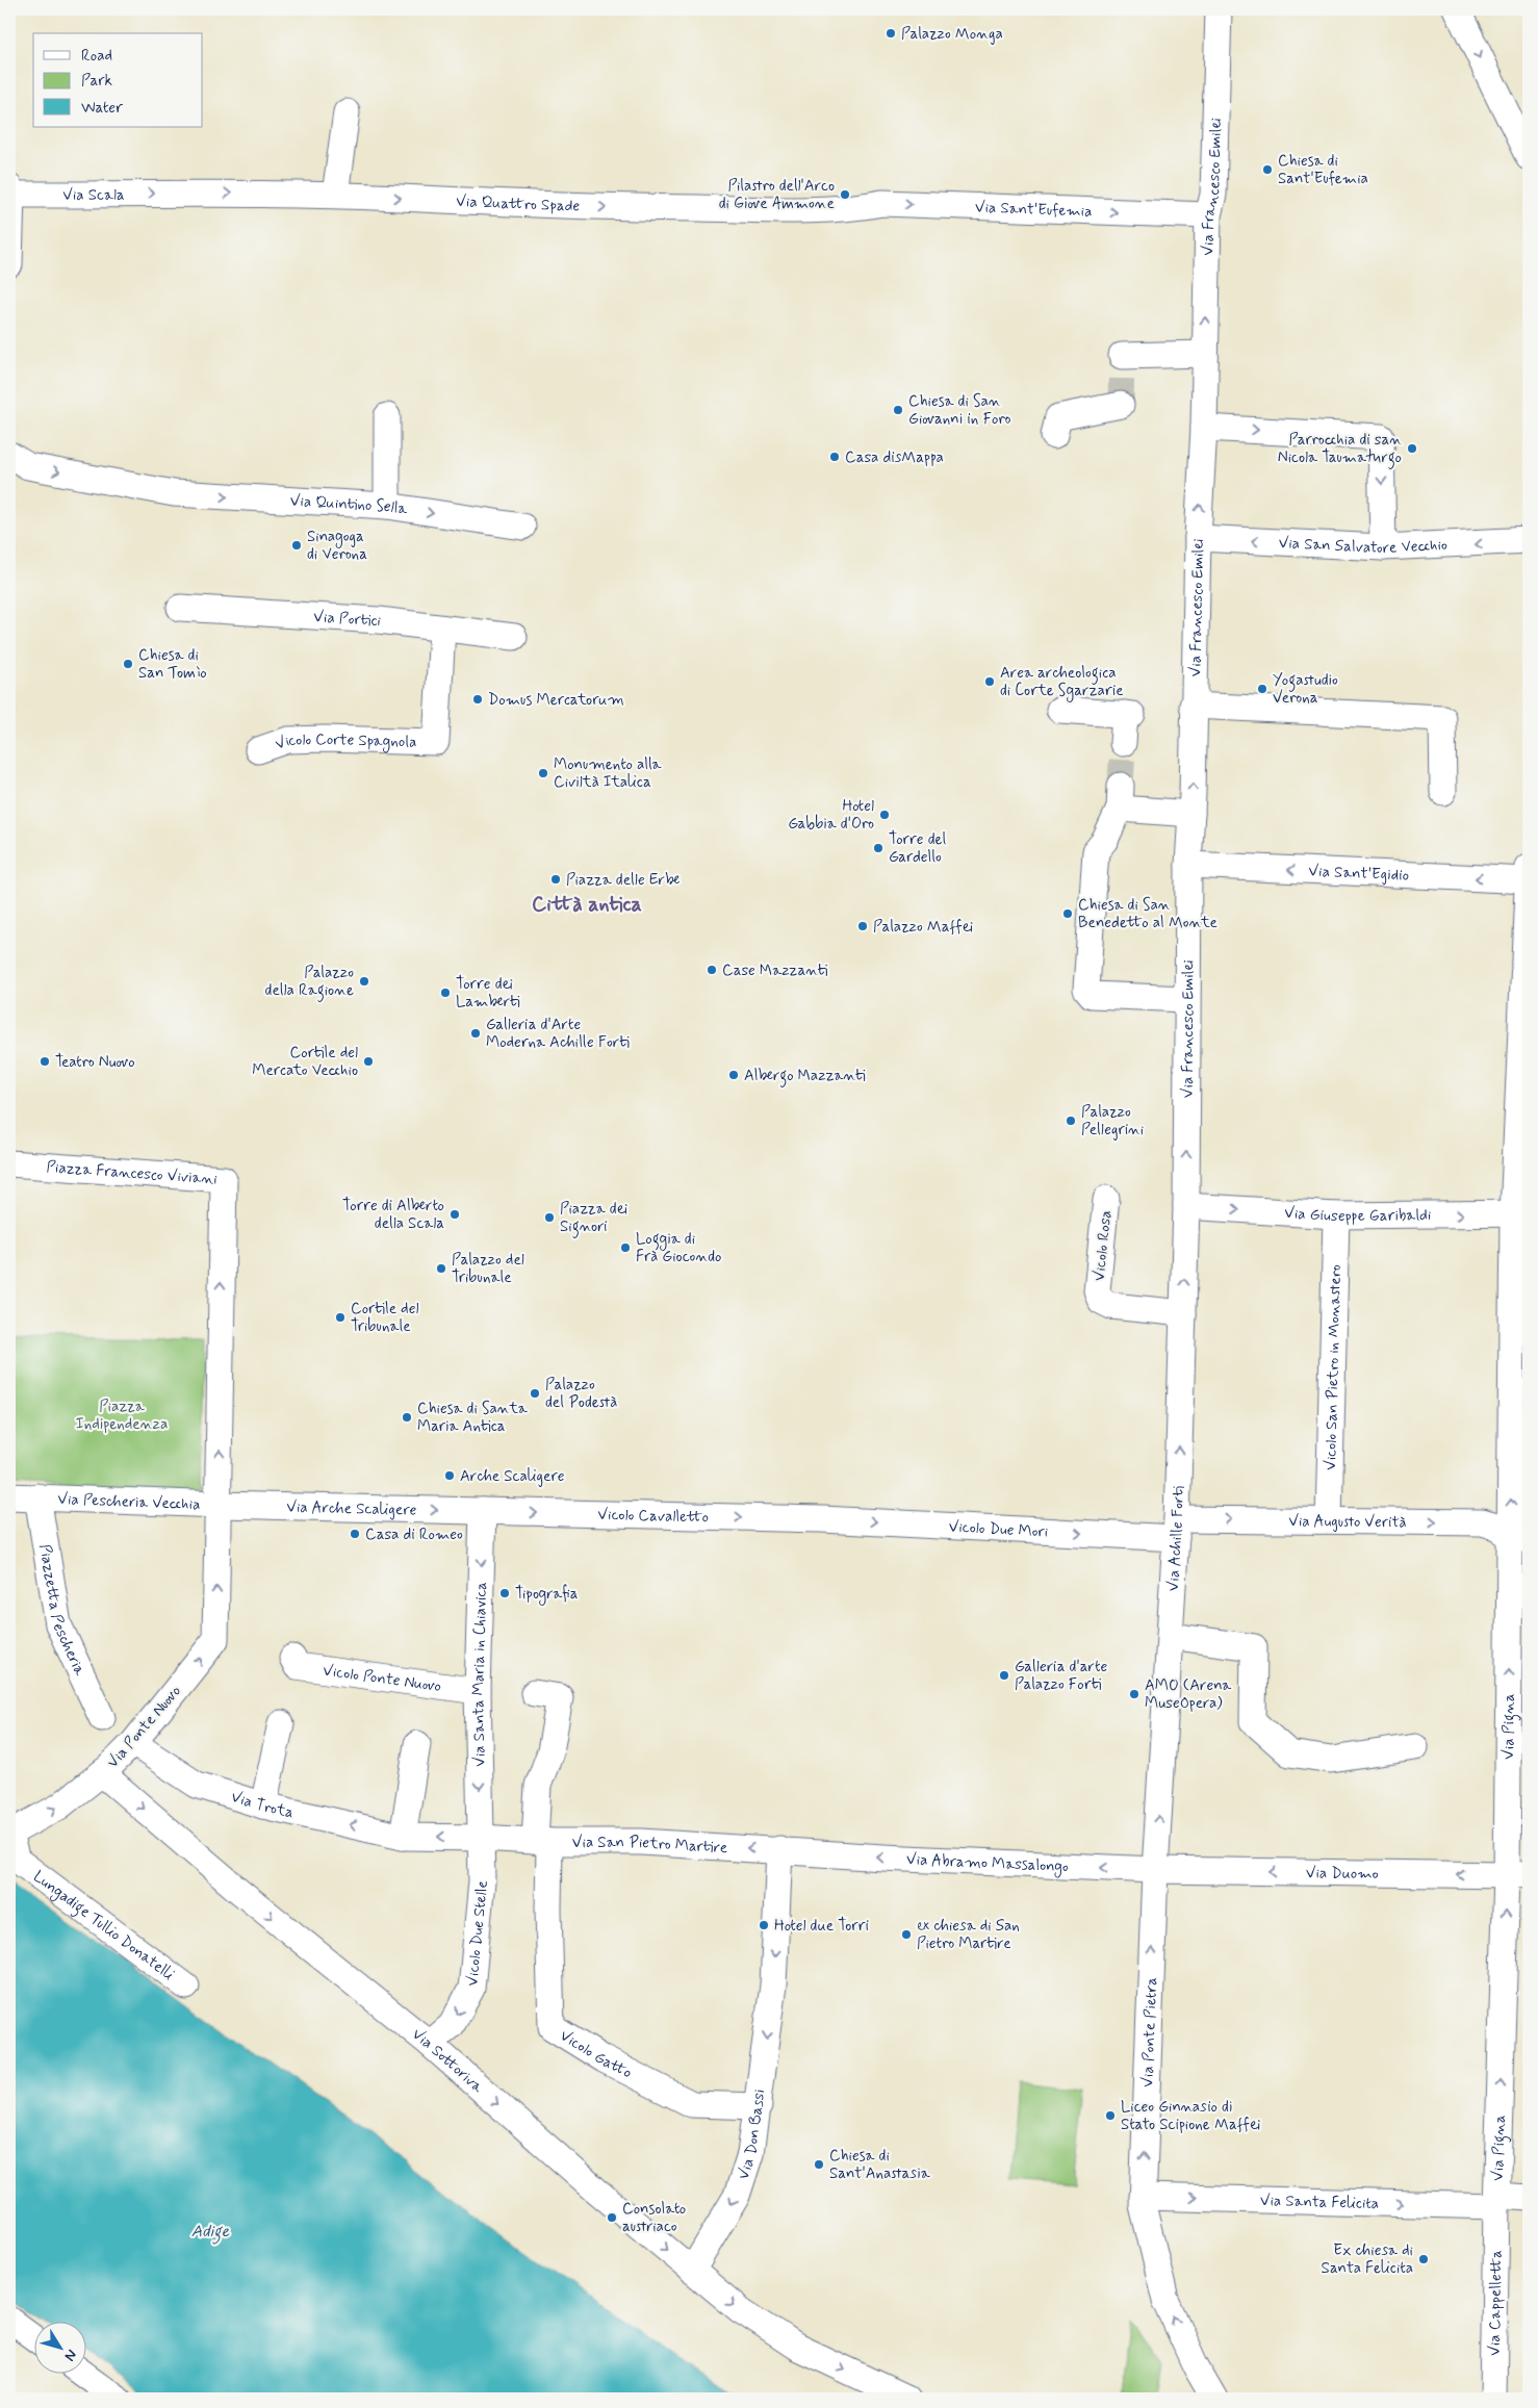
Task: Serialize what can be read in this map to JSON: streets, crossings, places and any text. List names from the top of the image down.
{
  "streets": {
    "street": [
      "Via Francesco Emilei",
      "Via Scala",
      "Via Quattro Spade",
      "Via Sant'Eufemia",
      "Via Quintino Sella",
      "Via San Salvatore Vecchio",
      "Via Portici",
      "Vicolo Corte Spagnola",
      "Via Sant'Egidio",
      "Piazza Francesco Viviani",
      "Via Giuseppe Garibaldi",
      "Vicolo Rosa",
      "Vicolo San Pietro in Monastero",
      "Via Pescheria Vecchia",
      "Via Arche Scaligere",
      "Vicolo Cavalletto",
      "Via Augusto Verità",
      "Vicolo Due Mori",
      "Via Achille Forti",
      "Piazzetta Pescheria",
      "Via Santa Maria in Chiavica",
      "Vicolo Ponte Nuovo",
      "Via Ponte Nuovo",
      "Via Pigna",
      "Via Trota",
      "Via San Pietro Martire",
      "Via Abramo Massalongo",
      "Via Duomo",
      "Lungadige Tullio Donatelli",
      "Vicolo Due Stelle",
      "Via Ponte Pietra",
      "Vicolo Gatto",
      "Via Sottoriva",
      "Via Don Bassi",
      "Via Santa Felicita",
      "Via Cappelletta"
    ]
  },
  "crossings": [
    ["Via Francesco Emilei", "Via Sant'Eufemia"],
    ["Via Francesco Emilei", "Via San Salvatore Vecchio"],
    ["Via Francesco Emilei", "Via Sant'Egidio"],
    ["Via Francesco Emilei", "Via Giuseppe Garibaldi"],
    ["Via Francesco Emilei", "Via Achille Forti"],
    ["Via Scala", "Via Quattro Spade"],
    ["Via Quattro Spade", "Via Sant'Eufemia"],
    ["Via Portici", "Vicolo Corte Spagnola"],
    ["Via Sant'Egidio", "Via Pigna"],
    ["Piazza Francesco Viviani", "Via Pescheria Vecchia"],
    ["Piazza Francesco Viviani", "Via Arche Scaligere"],
    ["Piazza Francesco Viviani", "Via Ponte Nuovo"],
    ["Via Giuseppe Garibaldi", "Vicolo San Pietro in Monastero"],
    ["Via Giuseppe Garibaldi", "Via Achille Forti"],
    ["Via Giuseppe Garibaldi", "Via Pigna"],
    ["Vicolo Rosa", "Via Achille Forti"],
    ["Vicolo San Pietro in Monastero", "Via Augusto Verità"],
    ["Via Pescheria Vecchia", "Via Arche Scaligere"],
    ["Via Pescheria Vecchia", "Piazzetta Pescheria"],
    ["Via Pescheria Vecchia", "Via Ponte Nuovo"],
    ["Via Arche Scaligere", "Vicolo Cavalletto"],
    ["Via Arche Scaligere", "Via Santa Maria in Chiavica"],
    ["Via Arche Scaligere", "Via Ponte Nuovo"],
    ["Vicolo Cavalletto", "Vicolo Due Mori"],
    ["Vicolo Cavalletto", "Via Santa Maria in Chiavica"],
    ["Via Augusto Verità", "Vicolo Due Mori"],
    ["Via Augusto Verità", "Via Achille Forti"],
    ["Via Augusto Verità", "Via Pigna"],
    ["Vicolo Due Mori", "Via Achille Forti"],
    ["Via Achille Forti", "Via Abramo Massalongo"],
    ["Via Achille Forti", "Via Duomo"],
    ["Via Achille Forti", "Via Ponte Pietra"],
    ["Via Santa Maria in Chiavica", "Vicolo Ponte Nuovo"],
    ["Via Santa Maria in Chiavica", "Via Trota"],
    ["Via Santa Maria in Chiavica", "Via San Pietro Martire"],
    ["Via Santa Maria in Chiavica", "Vicolo Due Stelle"],
    ["Via Ponte Nuovo", "Via Trota"],
    ["Via Ponte Nuovo", "Lungadige Tullio Donatelli"],
    ["Via Ponte Nuovo", "Via Sottoriva"],
    ["Via Pigna", "Via Duomo"],
    ["Via Pigna", "Via Santa Felicita"],
    ["Via Pigna", "Via Cappelletta"],
    ["Via Trota", "Via San Pietro Martire"],
    ["Via Trota", "Vicolo Due Stelle"],
    ["Via San Pietro Martire", "Via Abramo Massalongo"],
    ["Via San Pietro Martire", "Vicolo Due Stelle"],
    ["Via San Pietro Martire", "Vicolo Gatto"],
    ["Via San Pietro Martire", "Via Don Bassi"],
    ["Via Abramo Massalongo", "Via Duomo"],
    ["Via Abramo Massalongo", "Via Ponte Pietra"],
    ["Via Duomo", "Via Ponte Pietra"],
    ["Vicolo Due Stelle", "Via Sottoriva"],
    ["Via Ponte Pietra", "Via Santa Felicita"],
    ["Vicolo Gatto", "Via Don Bassi"],
    ["Via Sottoriva", "Via Don Bassi"],
    ["Via Santa Felicita", "Via Cappelletta"]
  ],
  "one_way": [
    "Via Francesco Emilei",
    "Via Scala",
    "Via Quattro Spade",
    "Via Sant'Eufemia",
    "Via Quintino Sella",
    "Via San Salvatore Vecchio",
    "Via Sant'Egidio",
    "Via Giuseppe Garibaldi",
    "Via Arche Scaligere",
    "Vicolo Cavalletto",
    "Via Augusto Verità",
    "Vicolo Due Mori",
    "Via Achille Forti",
    "Via Ponte Nuovo",
    "Via Pigna",
    "Via Trota",
    "Via San Pietro Martire",
    "Via Abramo Massalongo",
    "Via Duomo",
    "Vicolo Due Stelle",
    "Via Ponte Pietra",
    "Via Sottoriva",
    "Via Don Bassi",
    "Via Santa Felicita"
  ],
  "districts": ["Città antica"],
  "water": ["Adige"],
  "parks": ["Piazza Indipendenza"],
  "places": [
    "Palazzo Monga",
    "Chiesa di Sant'Eufemia",
    "Pilastro dell'Arco di Giove Ammone",
    "Chiesa di San Giovanni in Foro",
    "Parrocchia di san Nicola Taumaturgo",
    "Casa disMappa",
    "Sinagoga di Verona",
    "Chiesa di San Tomìo",
    "Area archeologica di Corte Sgarzarie",
    "Yogastudio Verona",
    "Domus Mercatorum",
    "Monumento alla Civiltà Italica",
    "Hotel Gabbia d'Oro",
    "Torre del Gardello",
    "Piazza delle Erbe",
    "Chiesa di San Benedetto al Monte",
    "Palazzo Maffei",
    "Case Mazzanti",
    "Palazzo della Ragione",
    "Torre dei Lamberti",
    "Galleria d'Arte Moderna Achille Forti",
    "Teatro Nuovo",
    "Cortile del Mercato Vecchio",
    "Albergo Mazzanti",
    "Palazzo Pellegrini",
    "Torre di Alberto della Scala",
    "Piazza dei Signori",
    "Loggia di Frà Giocondo",
    "Palazzo del Tribunale",
    "Cortile del Tribunale",
    "Palazzo del Podestà",
    "Chiesa di Santa Maria Antica",
    "Arche Scaligere",
    "Casa di Romeo",
    "Tipografia",
    "Galleria d'arte Palazzo Forti",
    "AMO (Arena MuseOpera)",
    "Hotel due Torri",
    "ex chiesa di San Pietro Martire",
    "Liceo Ginnasio di Stato Scipione Maffei",
    "Chiesa di Sant'Anastasia",
    "Consolato austriaco",
    "Ex chiesa di Santa Felicita"
  ],
  "legend": ["Road", "Park", "Water"],
  "north": "bottom right"
}
